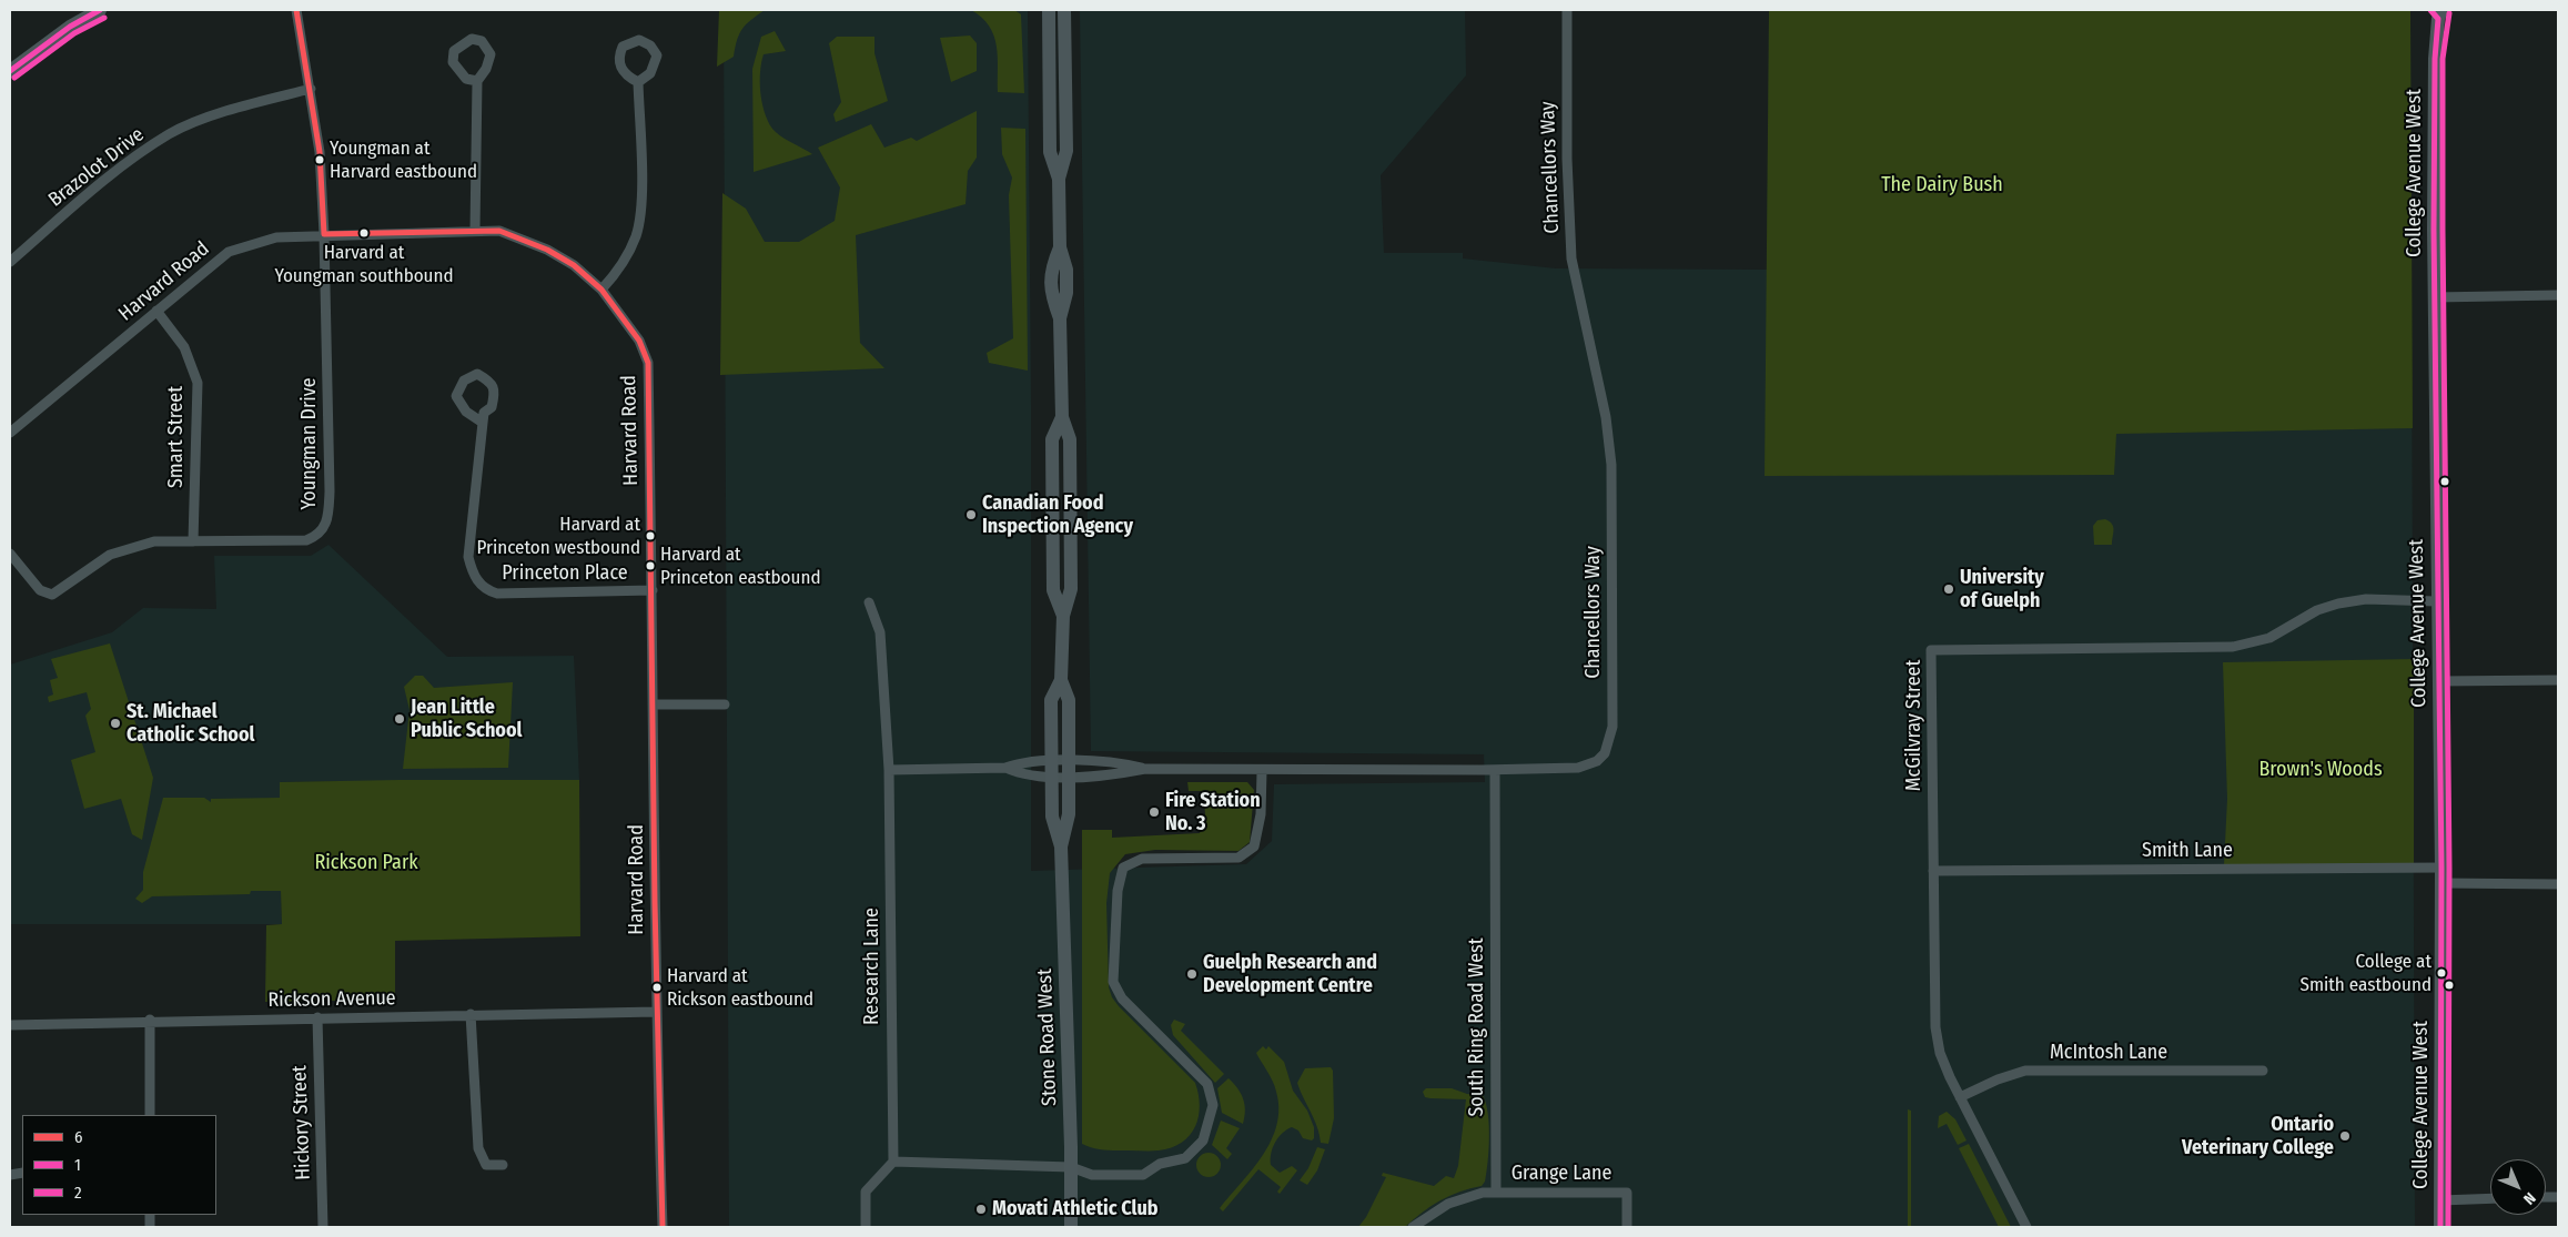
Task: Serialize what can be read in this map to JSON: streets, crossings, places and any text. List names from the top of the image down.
{
  "streets": {
    "main road": ["College Avenue West", "Stone Road West"],
    "street": [
      "Brazolot Drive",
      "Chancellors Way",
      "Harvard Road",
      "Smart Street",
      "Youngman Drive",
      "Princeton Place",
      "McGilvray Street",
      "Smith Lane",
      "Research Lane",
      "Rickson Avenue",
      "South Ring Road West",
      "McIntosh Lane",
      "Hickory Street",
      "Grange Lane"
    ]
  },
  "crossings": [
    ["Brazolot Drive", "Youngman Drive"],
    ["Chancellors Way", "South Ring Road West"],
    ["Chancellors Way", "Stone Road West"],
    ["College Avenue West", "McGilvray Street"],
    ["College Avenue West", "Smith Lane"],
    ["Harvard Road", "Smart Street"],
    ["Harvard Road", "Youngman Drive"],
    ["Harvard Road", "Princeton Place"],
    ["Harvard Road", "Rickson Avenue"],
    ["Smart Street", "Youngman Drive"],
    ["McGilvray Street", "Smith Lane"],
    ["McGilvray Street", "McIntosh Lane"],
    ["Rickson Avenue", "Hickory Street"],
    ["South Ring Road West", "Grange Lane"]
  ],
  "parks": ["The Dairy Bush", "Brown's Woods", "Rickson Park"],
  "places": [
    "Youngman at Harvard eastbound",
    "Harvard at Youngman southbound",
    "Canadian Food Inspection Agency",
    "Harvard at Princeton westbound",
    "Harvard at Princeton eastbound",
    "University of Guelph",
    "Jean Little Public School",
    "St. Michael Catholic School",
    "Fire Station No. 3",
    "College at Smith eastbound",
    "Guelph Research and Development Centre",
    "Harvard at Rickson eastbound",
    "Ontario Veterinary College",
    "Movati Athletic Club"
  ],
  "lines": ["transit line 6", "transit line 1", "transit line 2"],
  "legend": ["6", "1", "2"],
  "north": "bottom right"
}
